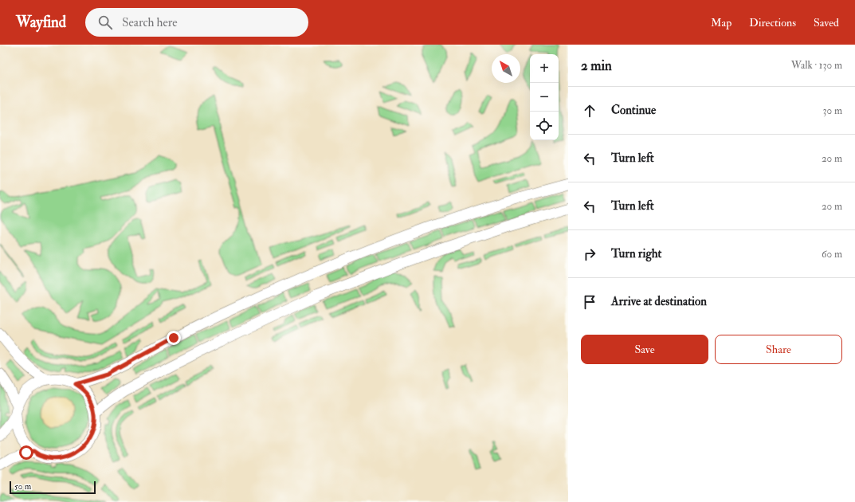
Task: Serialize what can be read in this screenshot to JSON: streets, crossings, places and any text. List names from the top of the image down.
{
  "scale_bar": "50 m",
  "north": "top left",
  "page": {
    "header": "Wayfind",
    "search": "Search here",
    "nav": ["Map", "Directions", "Saved"],
    "heading": ["2 min", "Walk · 130 m"],
    "map_buttons": ["+", "−"],
    "list": [
      ["Continue", "30 m"],
      ["Turn left", "20 m"],
      ["Turn left", "20 m"],
      ["Turn right", "60 m"],
      "Arrive at destination"
    ],
    "buttons": ["Save", "Share"],
    "scale": "50 m"
  }
}
